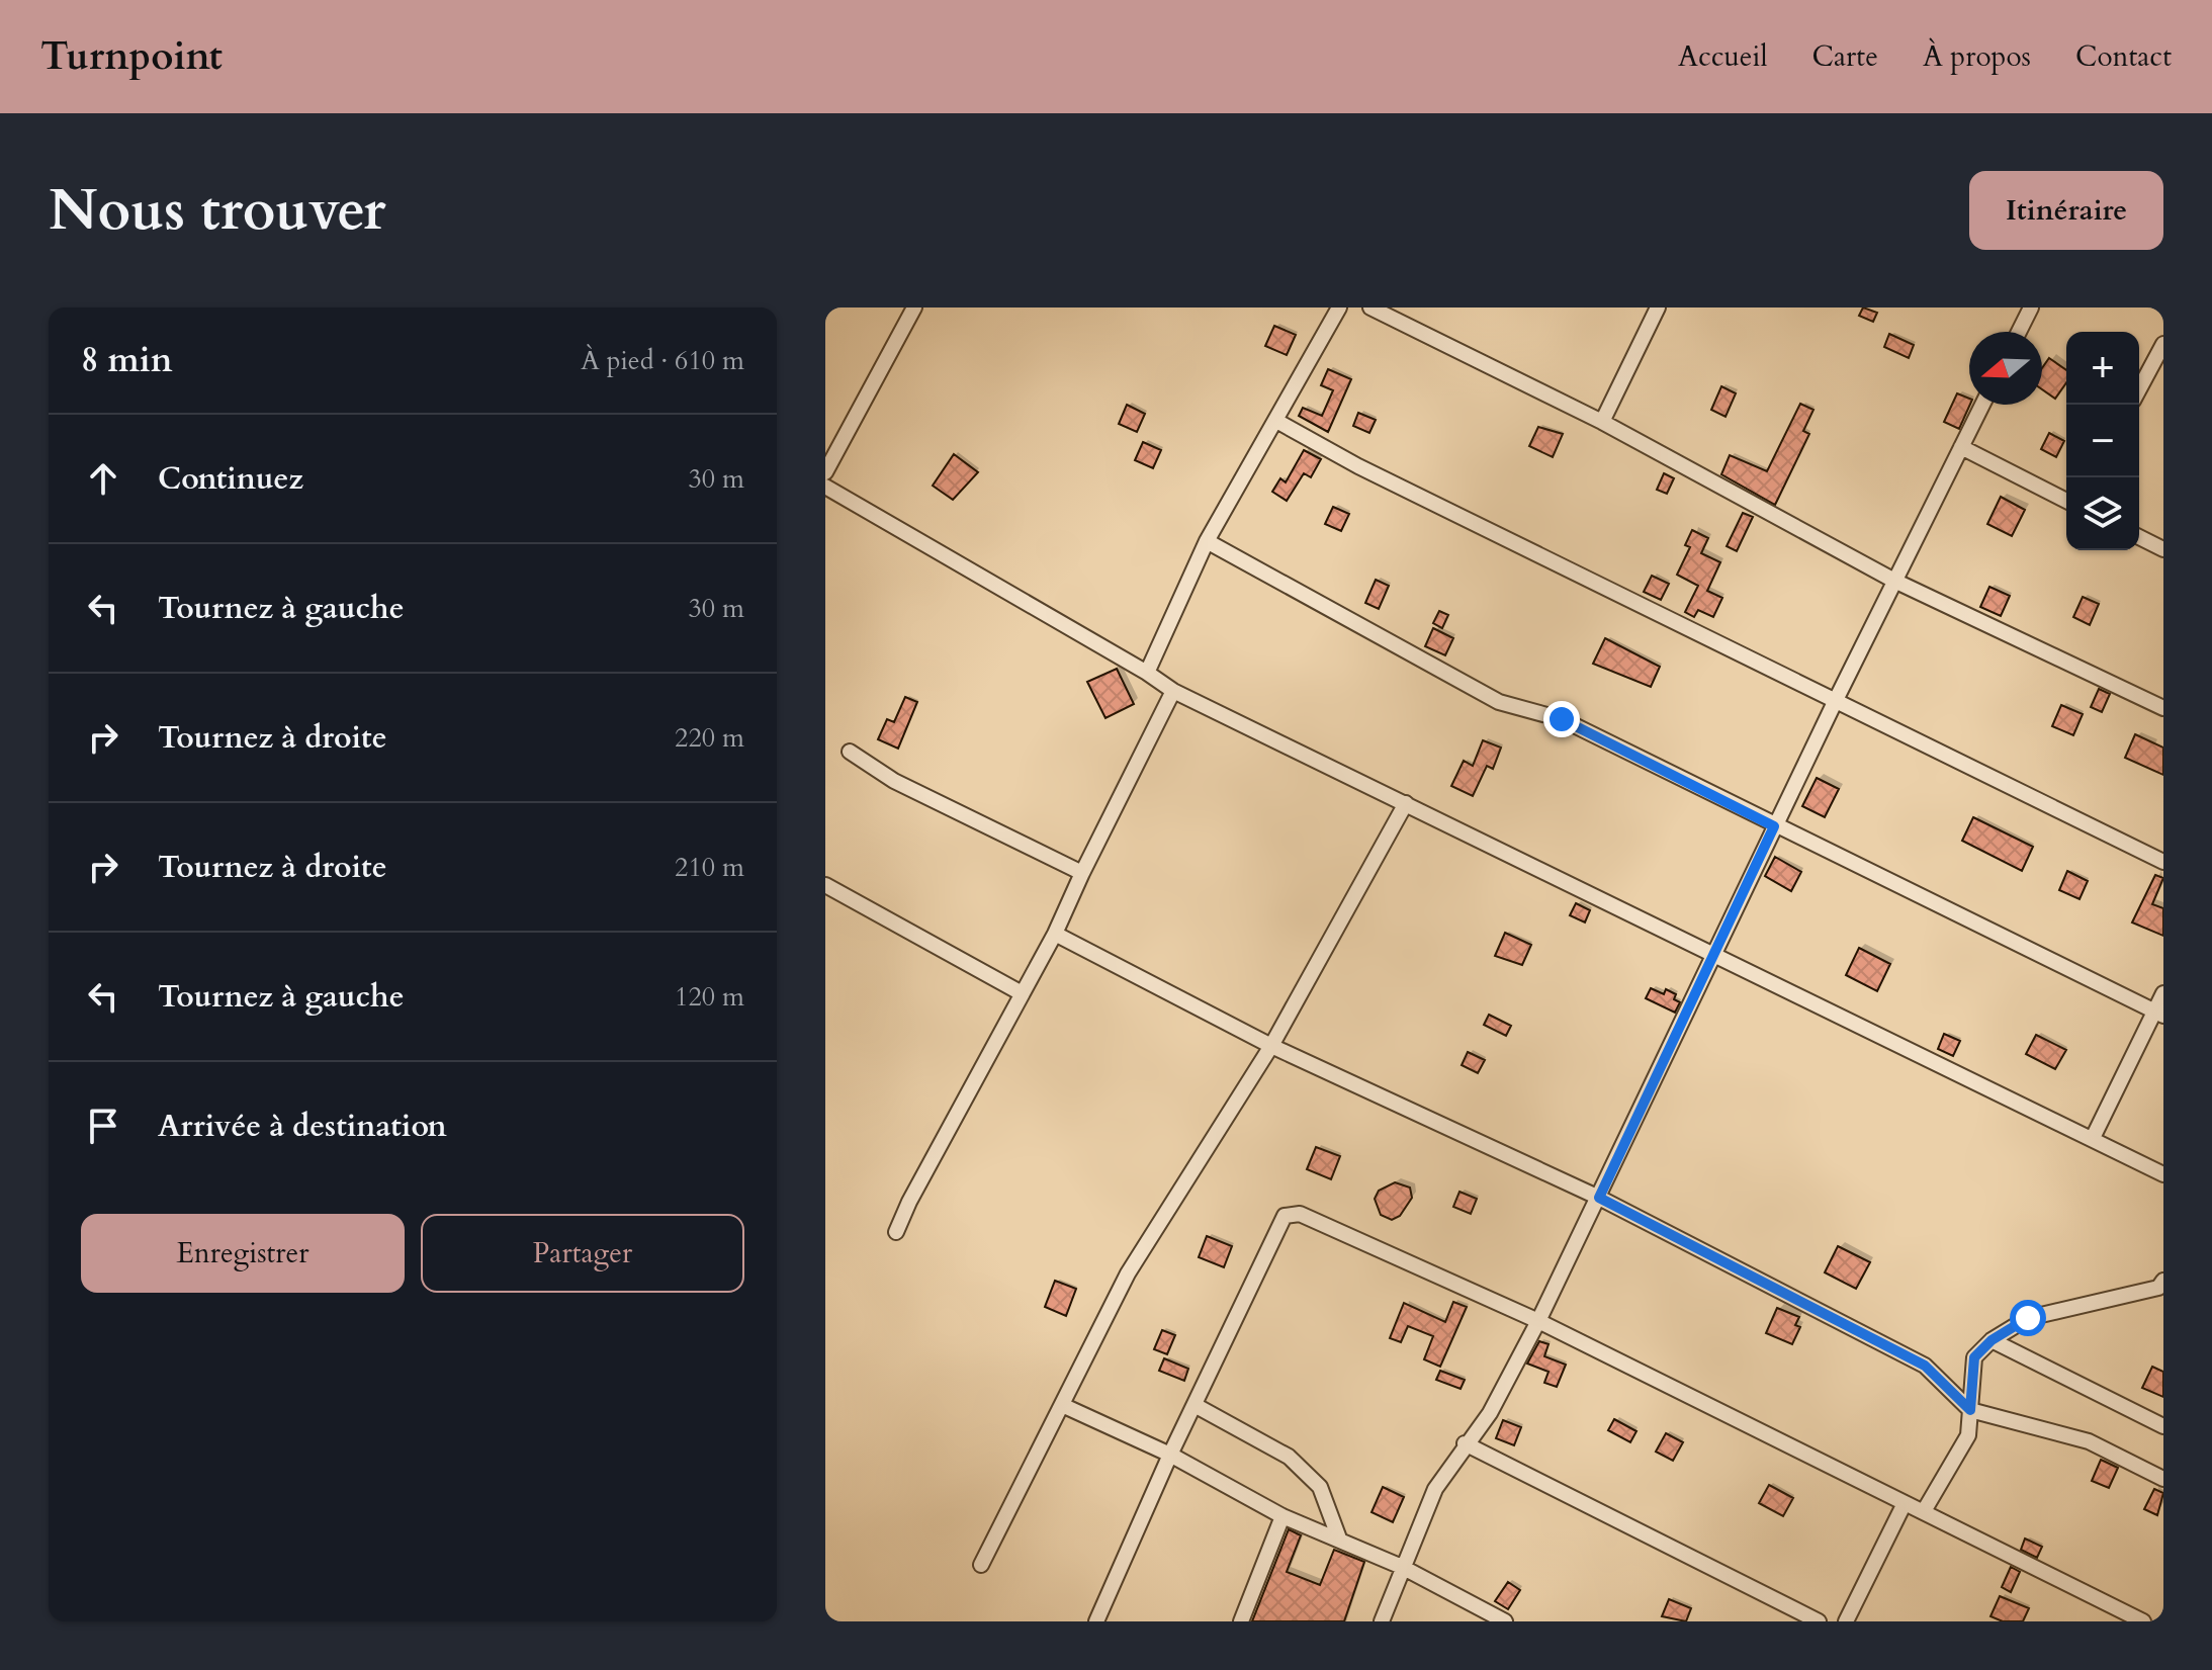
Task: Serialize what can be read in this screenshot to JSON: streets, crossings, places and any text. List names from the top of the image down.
{
  "north": "left",
  "page": {
    "header": "Turnpoint",
    "nav": [
      "Accueil",
      "Carte",
      "À propos",
      "Contact"
    ],
    "buttons": [
      "Itinéraire",
      ["Enregistrer", "Partager"]
    ],
    "title": "Nous trouver",
    "heading": ["8 min", "À pied · 610 m"],
    "map_buttons": ["+", "−"],
    "list": [
      ["Continuez", "30 m"],
      ["Tournez à gauche", "30 m"],
      ["Tournez à droite", "220 m"],
      ["Tournez à droite", "210 m"],
      ["Tournez à gauche", "120 m"],
      "Arrivée à destination"
    ]
  }
}
